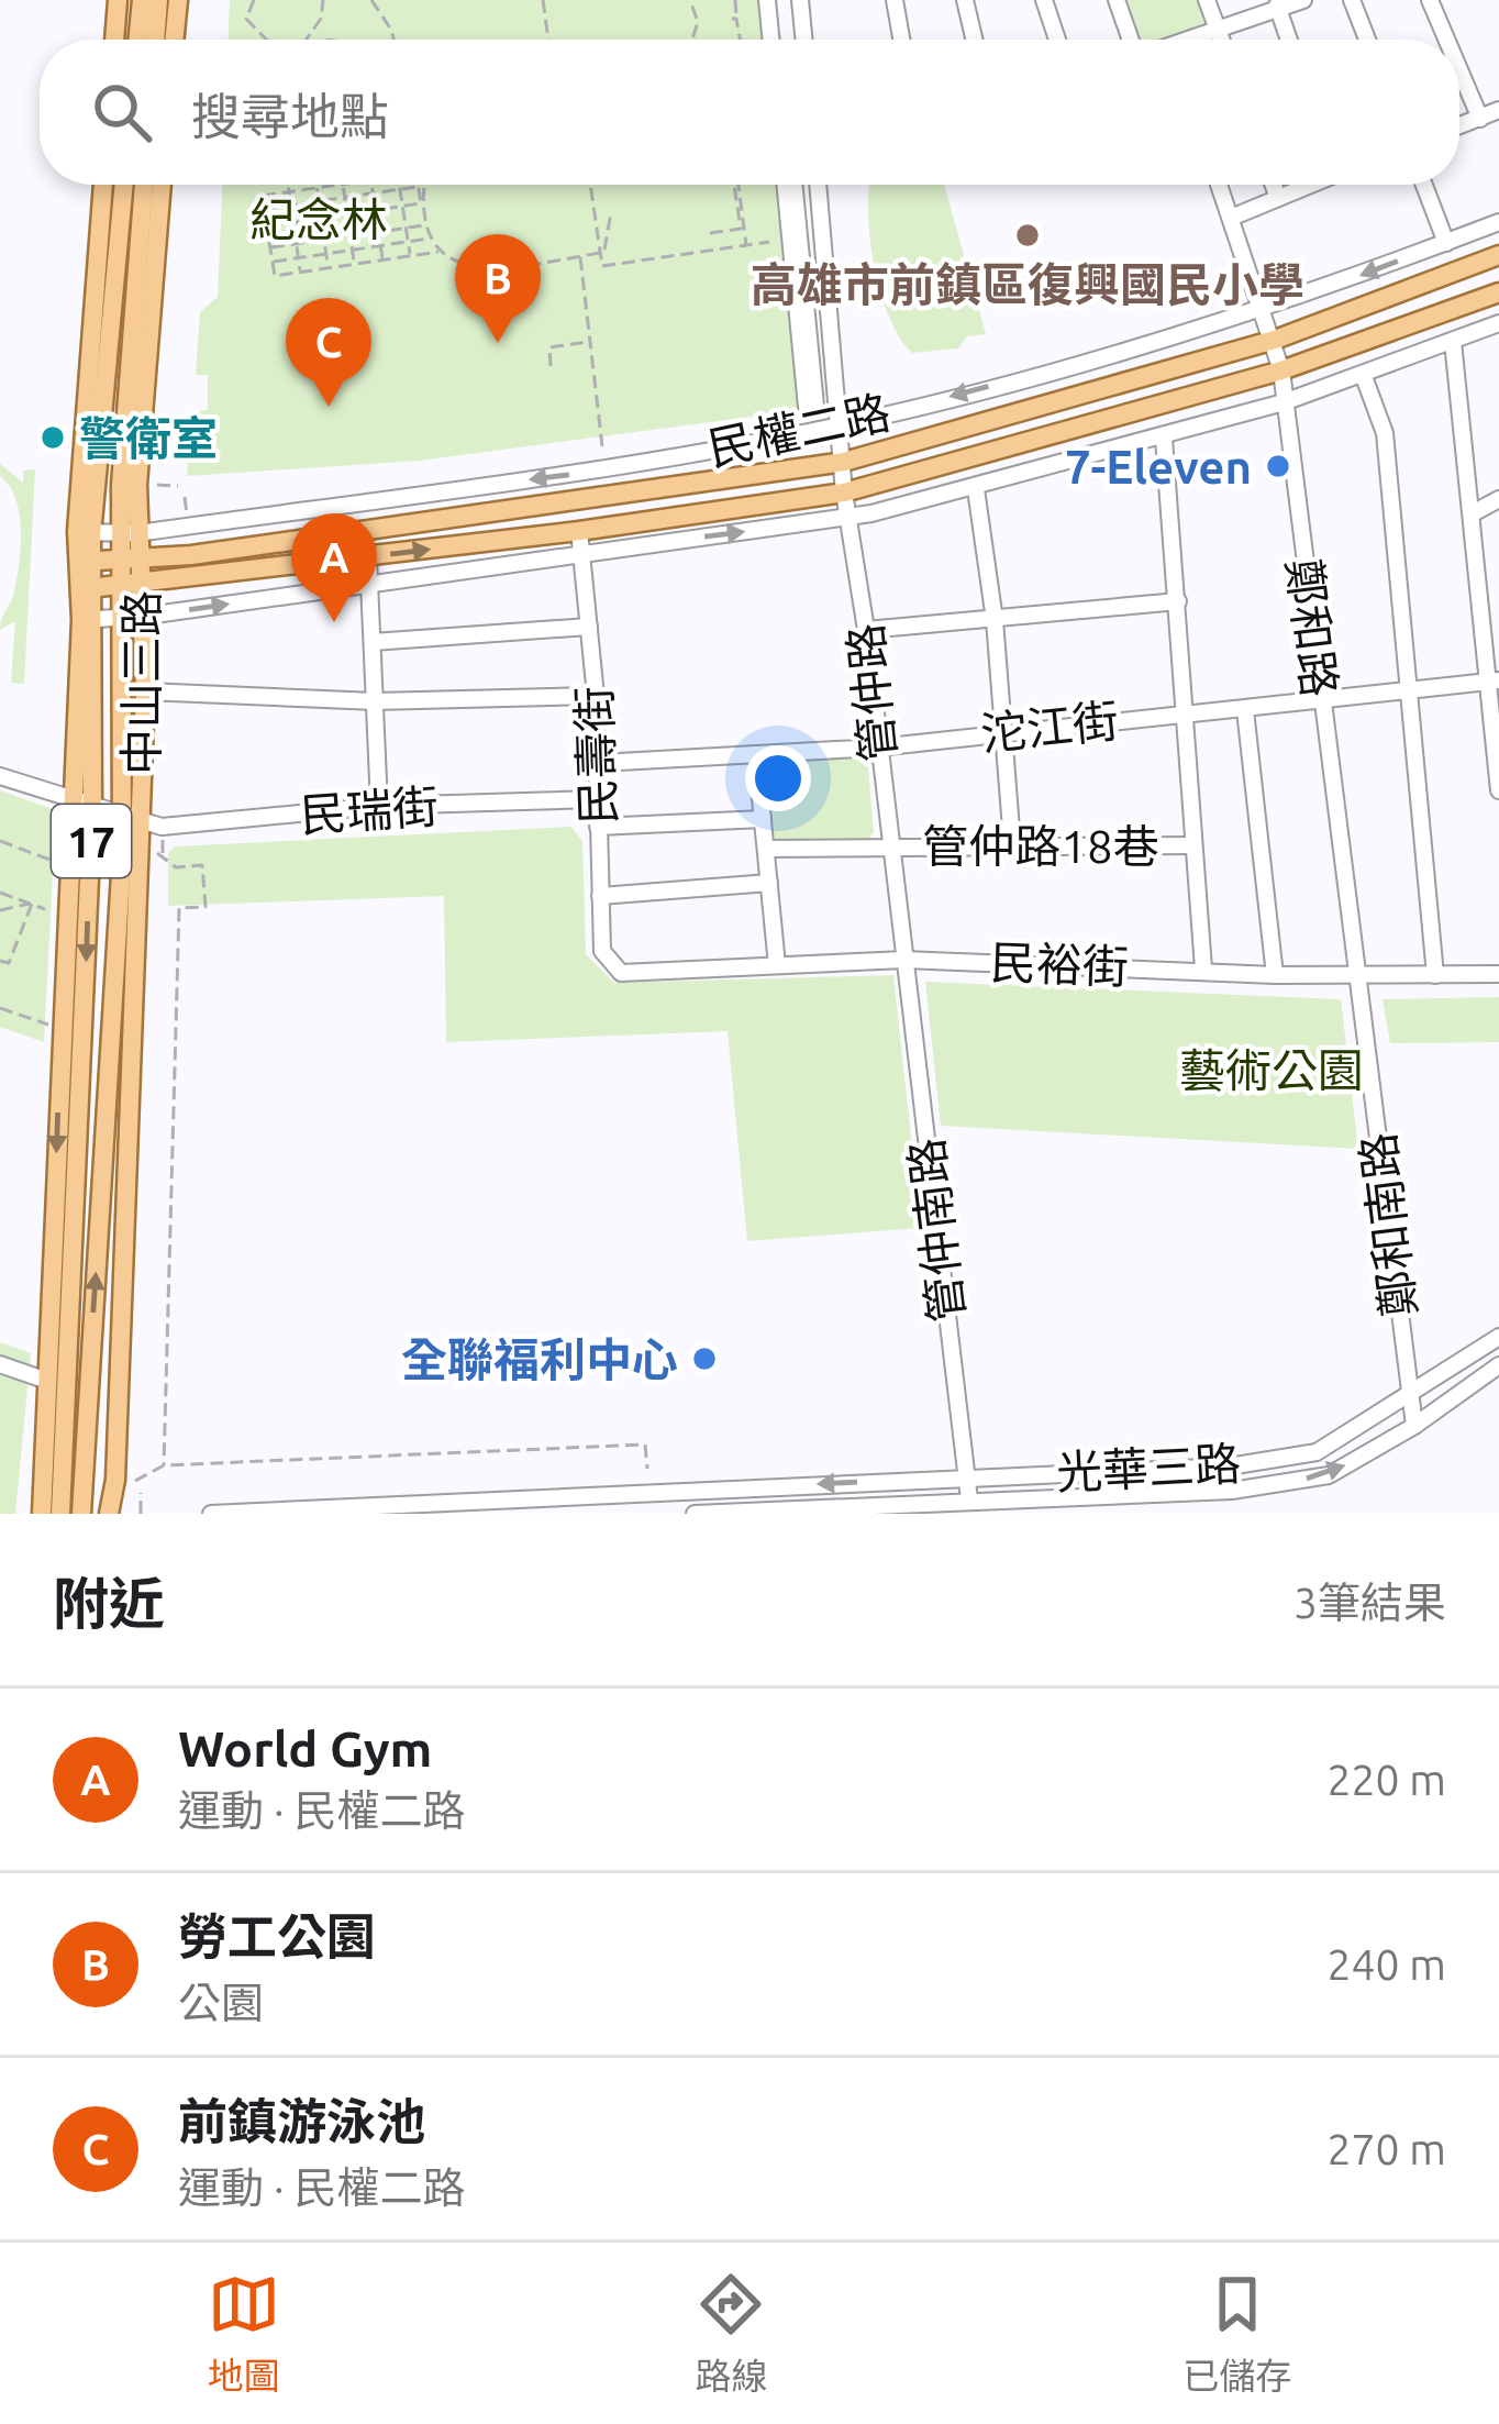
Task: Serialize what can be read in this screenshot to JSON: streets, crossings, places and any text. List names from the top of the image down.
{
  "streets": {
    "main road": ["民權二路", "中山三路", "17"],
    "street": [
      "鄭和路",
      "管仲路",
      "沱江街",
      "民壽街",
      "民瑞街",
      "管仲路18巷",
      "民裕街",
      "鄭和南路",
      "管仲南路",
      "光華三路"
    ]
  },
  "crossings": [
    ["民權二路", "鄭和路"],
    ["民權二路", "中山三路"],
    ["民權二路", "管仲路"],
    ["民權二路", "民壽街"],
    ["鄭和路", "沱江街"],
    ["鄭和路", "鄭和南路"],
    ["中山三路", "民瑞街"],
    ["管仲路", "沱江街"],
    ["管仲路", "管仲路18巷"],
    ["管仲路", "民裕街"],
    ["管仲路", "管仲南路"],
    ["沱江街", "民壽街"],
    ["民壽街", "民瑞街"],
    ["民壽街", "民裕街"],
    ["民裕街", "鄭和南路"],
    ["民裕街", "管仲南路"],
    ["鄭和南路", "光華三路"],
    ["管仲南路", "光華三路"]
  ],
  "parks": ["紀念林", "藝術公園"],
  "places": [
    "高雄市前鎮區復興國民小學",
    "警衛室",
    "7-Eleven",
    "全聯福利中心"
  ],
  "page": {
    "search": "搜尋地點",
    "pins": ["B", "C", "A"],
    "heading": ["附近", "3筆結果"],
    "list": [
      {
        "mark": "A",
        "name": "World Gym",
        "note": "運動 · 民權二路",
        "value": "220 m"
      },
      {
        "mark": "B",
        "name": "勞工公園",
        "note": "公園",
        "value": "240 m"
      },
      {
        "mark": "C",
        "name": "前鎮游泳池",
        "note": "運動 · 民權二路",
        "value": "270 m"
      }
    ],
    "nav": ["地圖", "路線", "已儲存"]
  }
}
